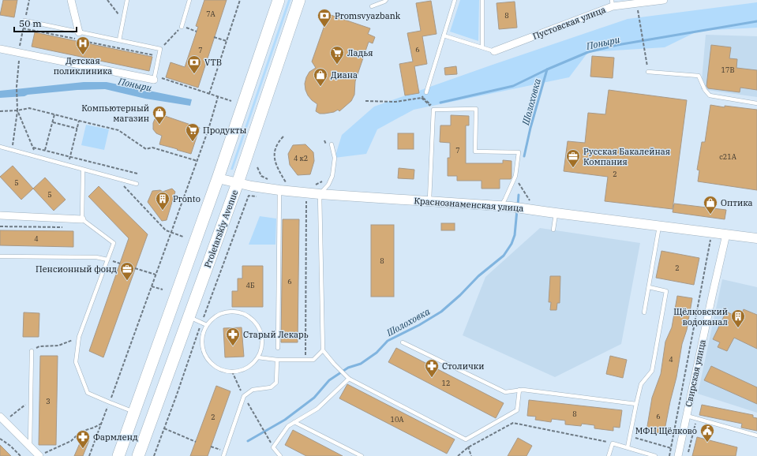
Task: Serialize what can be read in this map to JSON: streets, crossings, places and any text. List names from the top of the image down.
{
  "streets": {
    "main road": ["Proletarskiy Avenue"],
    "street": ["Пустовская улица", "Краснознаменская улица", "Свирская улица"]
  },
  "crossings": [
    ["Краснознаменская улица", "Proletarskiy Avenue"],
    ["Краснознаменская улица", "Свирская улица"]
  ],
  "water": ["Поныри", "Шолоховка"],
  "places": {
    "bank": ["Promsvyazbank", "VTB"],
    "hospital": ["Детская поликлиника"],
    "supermarket": ["Ладья", "Продукты"],
    "shop": ["Диана", "Компьютерный магазин", "Оптика"],
    "office": ["Русская Бакалейная Компания", "Пенсионный фонд"],
    "building": ["Pronto", "Щёлковский водоканал"],
    "pharmacy": ["Старый Лекарь", "Столички", "Фармленд"],
    "public building": ["МФЦ Щёлково"]
  },
  "house_numbers": [
    "7А",
    "8",
    "6",
    "7",
    "17В",
    "7",
    "с21А",
    "4 к2",
    "2",
    "5",
    "5",
    "4",
    "8",
    "2",
    "6",
    "4Б",
    "4",
    "12",
    "3",
    "8",
    "6",
    "2",
    "10А"
  ],
  "scale_bar": "50 m"
}
